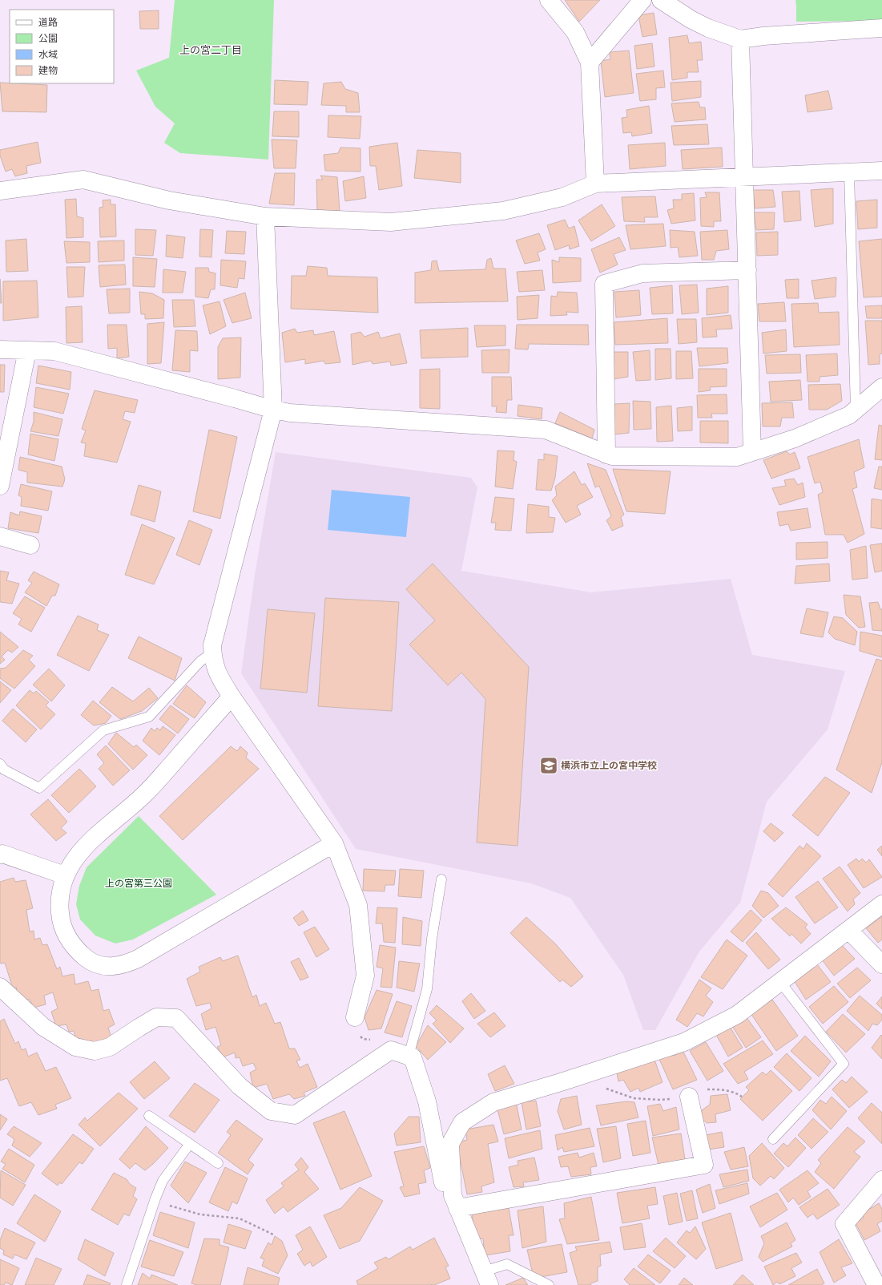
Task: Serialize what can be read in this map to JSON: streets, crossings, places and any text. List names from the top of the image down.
{
  "districts": ["上の宮二丁目"],
  "parks": ["上の宮第三公園"],
  "places": {
    "school or university": ["横浜市立上の宮中学校"]
  },
  "legend": [
    "道路",
    "公園",
    "水域",
    "建物"
  ]
}
